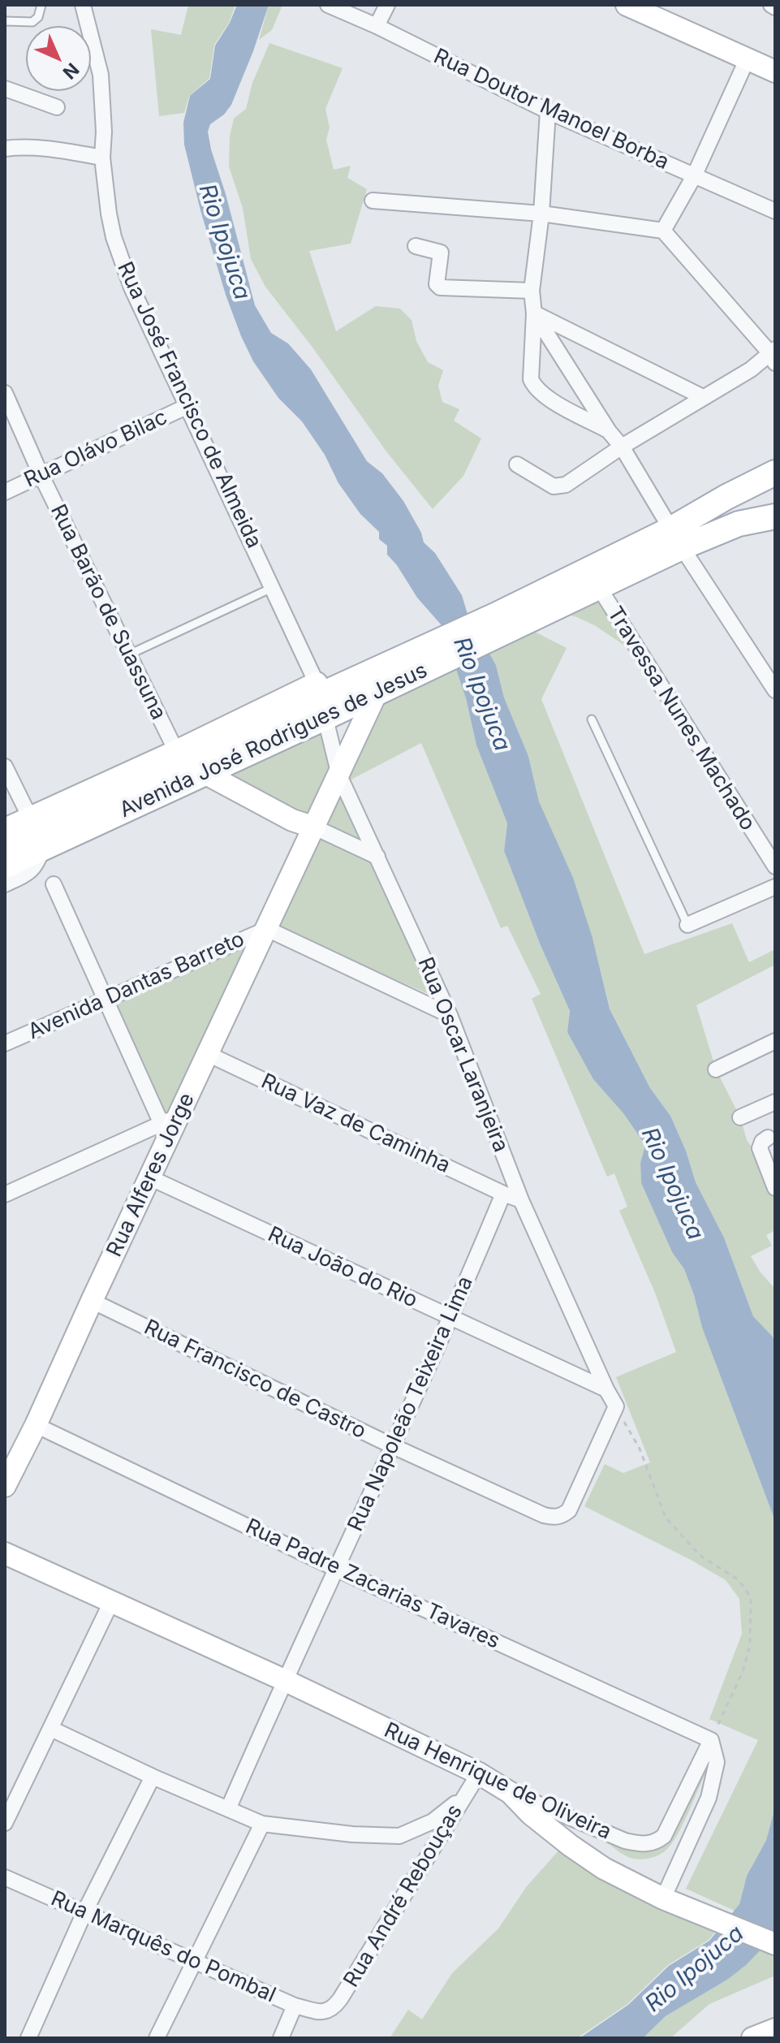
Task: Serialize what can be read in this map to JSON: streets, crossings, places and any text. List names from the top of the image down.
{
  "streets": {
    "main road": ["Avenida José Rodrigues de Jesus"],
    "street": [
      "Rua Doutor Manoel Borba",
      "Rua José Francisco de Almeida",
      "Rua Olávo Bilac",
      "Rua Barão de Suassuna",
      "Travessa Nunes Machado",
      "Avenida Dantas Barreto",
      "Rua Oscar Laranjeira",
      "Rua Vaz de Caminha",
      "Rua Alferes Jorge",
      "Rua João do Rio",
      "Rua Francisco de Castro",
      "Rua Napoleão Teixeira Lima",
      "Rua Padre Zacarias Tavares",
      "Rua Henrique de Oliveira",
      "Rua André Rebouças",
      "Rua Marquês do Pombal"
    ]
  },
  "crossings": [
    ["Rua José Francisco de Almeida", "Rua Olávo Bilac"],
    ["Rua José Francisco de Almeida", "Avenida José Rodrigues de Jesus"],
    ["Rua José Francisco de Almeida", "Rua Oscar Laranjeira"],
    ["Rua Olávo Bilac", "Rua Barão de Suassuna"],
    ["Rua Barão de Suassuna", "Avenida José Rodrigues de Jesus"],
    ["Travessa Nunes Machado", "Avenida José Rodrigues de Jesus"],
    ["Avenida José Rodrigues de Jesus", "Rua Oscar Laranjeira"],
    ["Avenida José Rodrigues de Jesus", "Rua Alferes Jorge"],
    ["Avenida Dantas Barreto", "Rua Alferes Jorge"],
    ["Rua Oscar Laranjeira", "Rua Alferes Jorge"],
    ["Rua Oscar Laranjeira", "Rua João do Rio"],
    ["Rua Vaz de Caminha", "Rua Alferes Jorge"],
    ["Rua Vaz de Caminha", "Rua Napoleão Teixeira Lima"],
    ["Rua Alferes Jorge", "Rua João do Rio"],
    ["Rua Alferes Jorge", "Rua Francisco de Castro"],
    ["Rua Alferes Jorge", "Rua Padre Zacarias Tavares"],
    ["Rua João do Rio", "Rua Napoleão Teixeira Lima"],
    ["Rua Francisco de Castro", "Rua Napoleão Teixeira Lima"],
    ["Rua Napoleão Teixeira Lima", "Rua Padre Zacarias Tavares"],
    ["Rua Napoleão Teixeira Lima", "Rua Henrique de Oliveira"],
    ["Rua Padre Zacarias Tavares", "Rua Henrique de Oliveira"],
    ["Rua Henrique de Oliveira", "Rua André Rebouças"],
    ["Rua André Rebouças", "Rua Marquês do Pombal"]
  ],
  "water": ["Rio Ipojuca"],
  "north": "bottom right"
}
